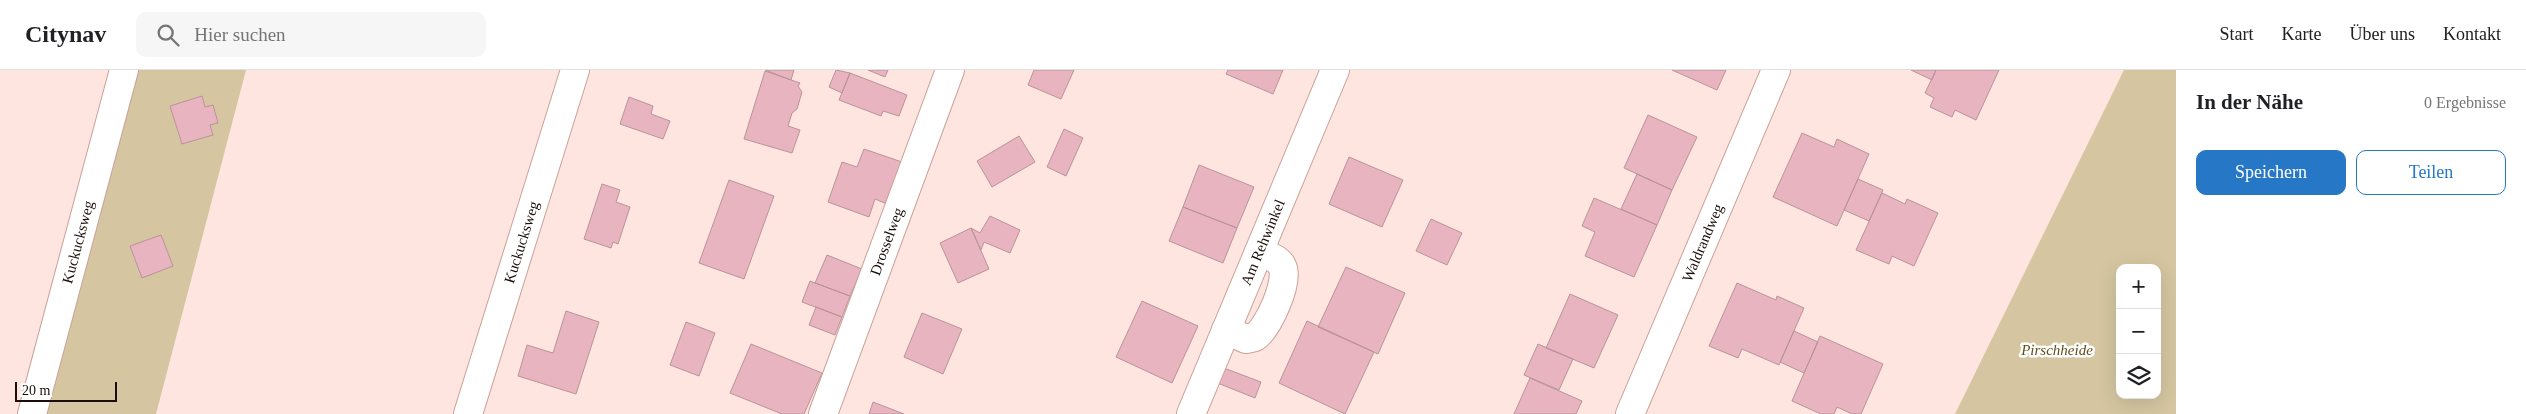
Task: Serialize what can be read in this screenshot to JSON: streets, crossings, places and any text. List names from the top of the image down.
{
  "streets": {
    "street": [
      "Kuckucksweg",
      "Drosselweg",
      "Am Rehwinkel",
      "Waldrandweg"
    ]
  },
  "parks": ["Pirschheide"],
  "scale_bar": "20 m",
  "page": {
    "header": "Citynav",
    "search": "Hier suchen",
    "nav": [
      "Start",
      "Karte",
      "Über uns",
      "Kontakt"
    ],
    "heading": ["In der Nähe", "0 Ergebnisse"],
    "buttons": ["Speichern", "Teilen"],
    "map_buttons": ["+", "−"],
    "scale": "20 m"
  }
}
